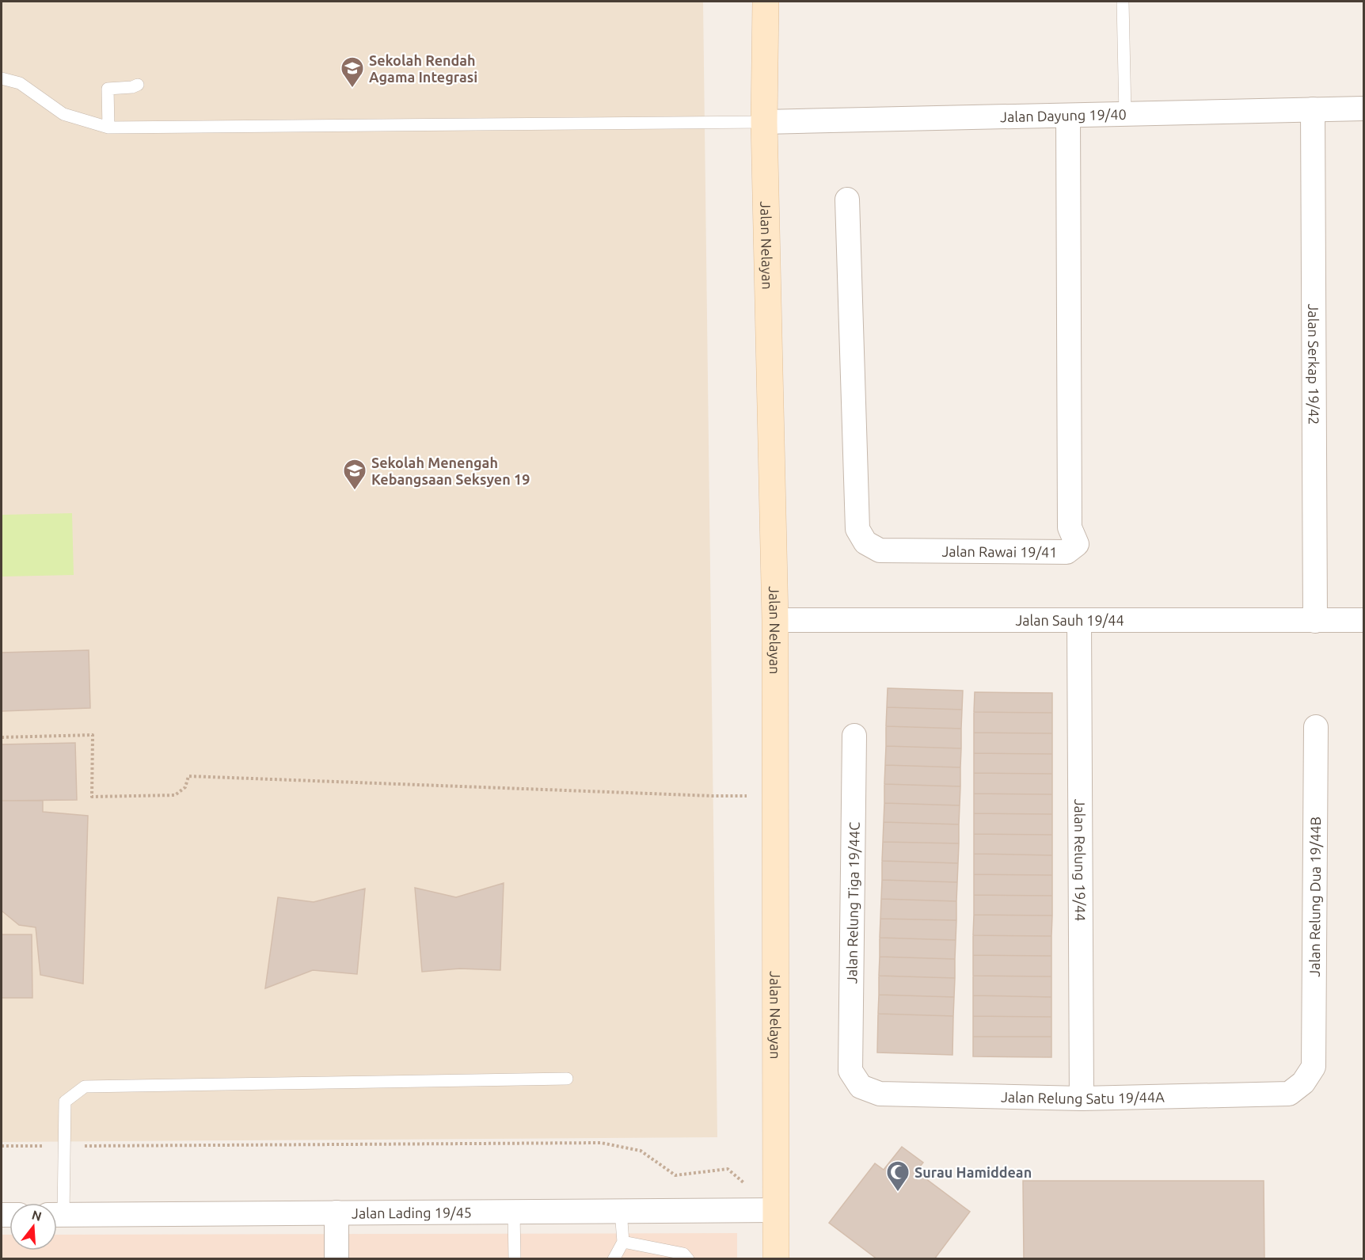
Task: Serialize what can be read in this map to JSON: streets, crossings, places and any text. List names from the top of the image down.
{
  "streets": {
    "street": [
      "Jalan Dayung 19/40",
      "Jalan Nelayan",
      "Jalan Serkap 19/42",
      "Jalan Rawai 19/41",
      "Jalan Sauh 19/44",
      "Jalan Relung 19/44",
      "Jalan Relung Dua 19/44B",
      "Jalan Relung Tiga 19/44C",
      "Jalan Relung Satu 19/44A",
      "Jalan Lading 19/45"
    ]
  },
  "crossings": [
    ["Jalan Dayung 19/40", "Jalan Nelayan"],
    ["Jalan Dayung 19/40", "Jalan Serkap 19/42"],
    ["Jalan Dayung 19/40", "Jalan Rawai 19/41"],
    ["Jalan Nelayan", "Jalan Sauh 19/44"],
    ["Jalan Nelayan", "Jalan Lading 19/45"],
    ["Jalan Serkap 19/42", "Jalan Sauh 19/44"],
    ["Jalan Sauh 19/44", "Jalan Relung 19/44"],
    ["Jalan Relung 19/44", "Jalan Relung Satu 19/44A"],
    ["Jalan Relung Dua 19/44B", "Jalan Relung Satu 19/44A"],
    ["Jalan Relung Tiga 19/44C", "Jalan Relung Satu 19/44A"]
  ],
  "places": {
    "school or university": ["Sekolah Rendah Agama Integrasi", "Sekolah Menengah Kebangsaan Seksyen 19"],
    "mosque": ["Surau Hamiddean"]
  },
  "north": "top"
}
